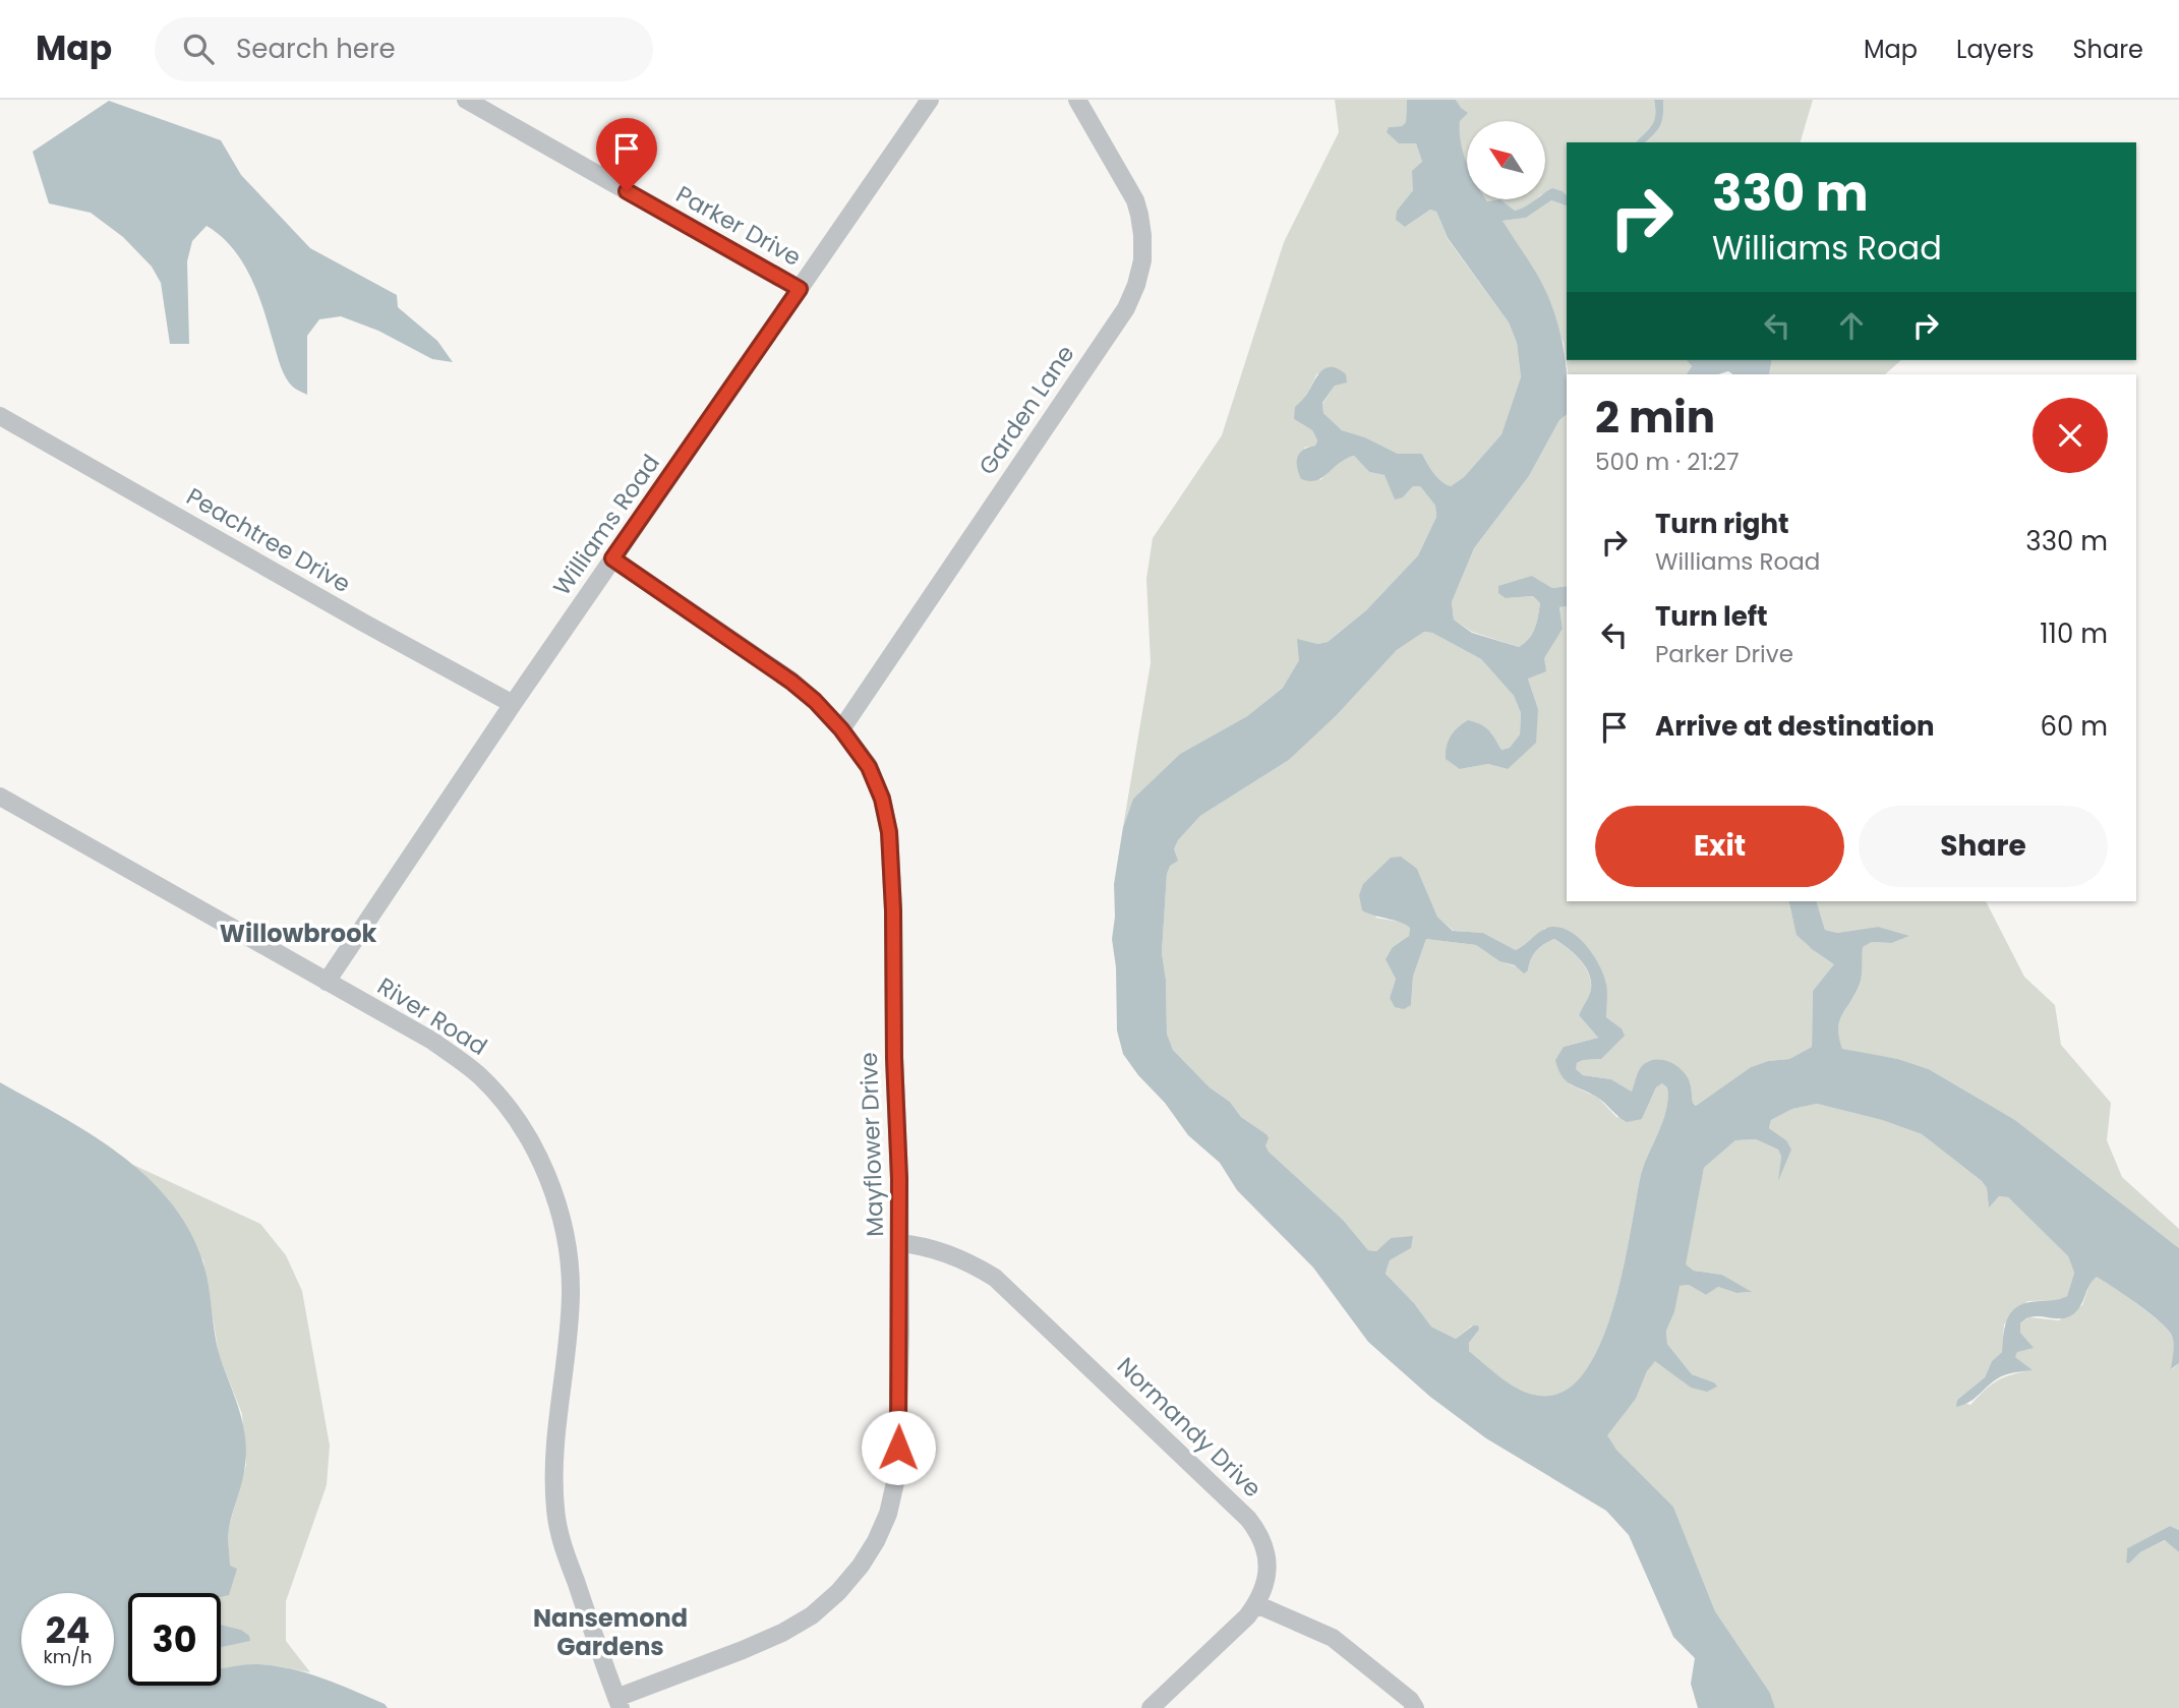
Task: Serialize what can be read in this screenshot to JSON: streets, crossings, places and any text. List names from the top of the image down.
{
  "streets": {
    "street": [
      "Parker Drive",
      "Garden Lane",
      "Williams Road",
      "Peachtree Drive",
      "River Road",
      "Mayflower Drive",
      "Normandy Drive"
    ]
  },
  "crossings": [
    ["Parker Drive", "Williams Road"],
    ["Garden Lane", "Mayflower Drive"],
    ["Williams Road", "Peachtree Drive"],
    ["Williams Road", "River Road"],
    ["Williams Road", "Mayflower Drive"],
    ["River Road", "Mayflower Drive"],
    ["Mayflower Drive", "Normandy Drive"]
  ],
  "districts": ["Willowbrook", "Nansemond Gardens"],
  "north": "top left",
  "page": {
    "header": "Map",
    "search": "Search here",
    "nav": ["Map", "Layers", "Share"],
    "turn": ["330 m", "Williams Road"],
    "heading": ["2 min", "500 m · 21:27"],
    "list": [
      {
        "name": "Turn right",
        "note": "Williams Road",
        "value": "330 m"
      },
      {
        "name": "Turn left",
        "note": "Parker Drive",
        "value": "110 m"
      },
      {
        "name": "Arrive at destination",
        "value": "60 m"
      }
    ],
    "buttons": ["Exit", "Share"],
    "speed": "24 km/h",
    "limit": "30"
  }
}
